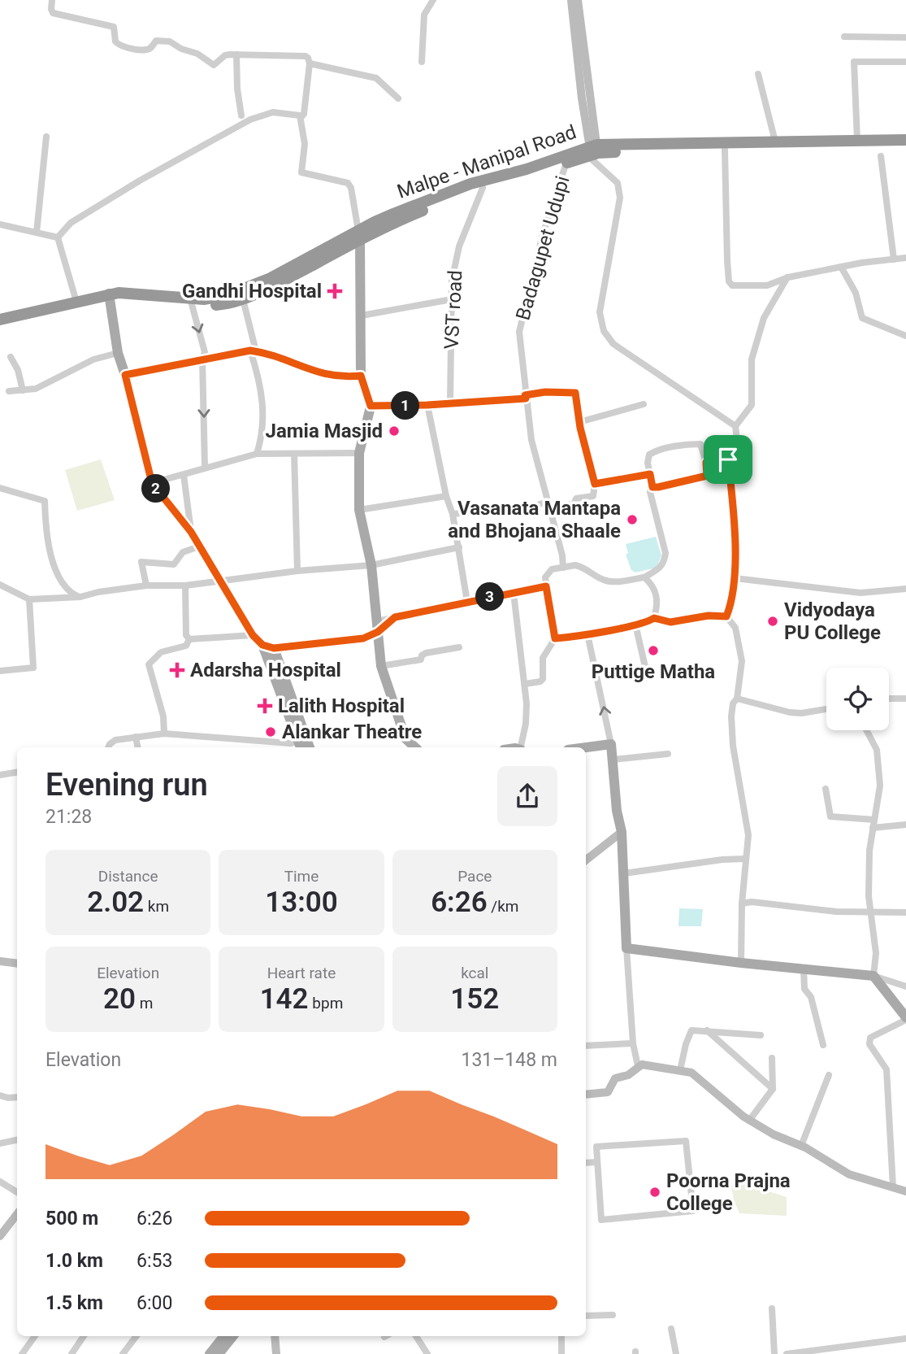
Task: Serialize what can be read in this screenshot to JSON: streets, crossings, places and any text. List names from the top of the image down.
{
  "streets": {
    "highway": ["Malpe - Manipal Road"],
    "street": ["Badagupet Udupi", "VST road"]
  },
  "crossings": [
    ["Malpe - Manipal Road", "Badagupet Udupi"],
    ["Malpe - Manipal Road", "VST road"]
  ],
  "places": {
    "health": ["Gandhi Hospital", "Adarsha Hospital", "Lalith Hospital"],
    "other": [
      "Jamia Masjid",
      "Vasanata Mantapa and Bhojana Shaale",
      "Vidyodaya PU College",
      "Puttige Matha",
      "Alankar Theatre",
      "Poorna Prajna College"
    ]
  },
  "page": {
    "pins": ["1", "2", "3"],
    "heading": ["Evening run", "21:28"],
    "stats": [
      ["Distance", "2.02 km"],
      ["Time", "13:00"],
      ["Pace", "6:26 /km"],
      ["Elevation", "20 m"],
      ["Heart rate", "142 bpm"],
      ["kcal", "152"]
    ],
    "chart": ["Elevation", "131–148 m"],
    "list": [
      {
        "name": "500 m",
        "note": "6:26"
      },
      {
        "name": "1.0 km",
        "note": "6:53"
      },
      {
        "name": "1.5 km",
        "note": "6:00"
      }
    ]
  }
}
